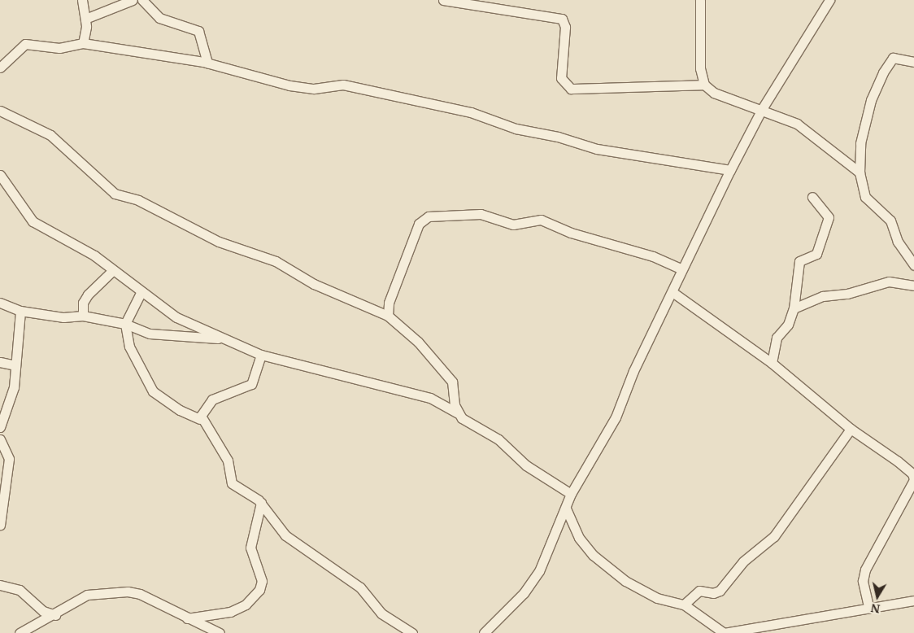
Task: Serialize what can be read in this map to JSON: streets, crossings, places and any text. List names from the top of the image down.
{
  "north": "bottom"
}
